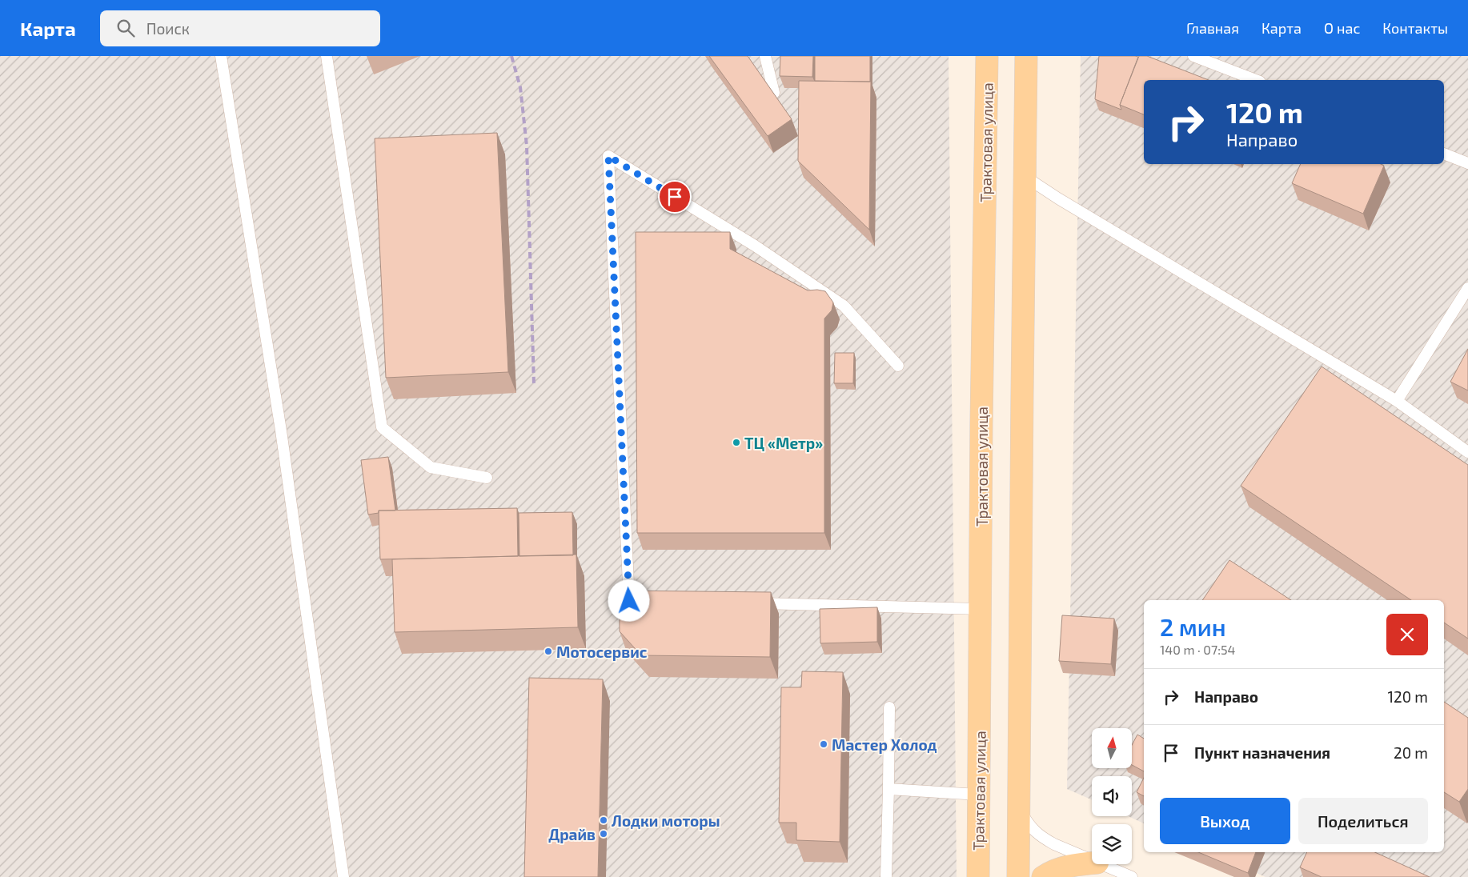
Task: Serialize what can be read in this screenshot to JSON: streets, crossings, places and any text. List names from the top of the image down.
{
  "streets": {
    "main road": ["Трактовая улица"]
  },
  "places": [
    "ТЦ «Метр»",
    "Мотосервис",
    "Мастер Холод",
    "Лодки моторы",
    "Драйв"
  ],
  "north": "top",
  "page": {
    "header": "Карта",
    "search": "Поиск",
    "nav": [
      "Главная",
      "Карта",
      "О нас",
      "Контакты"
    ],
    "turn": ["120 m", "Направо"],
    "heading": ["2 мин", "140 m · 07:54"],
    "list": [
      {
        "name": "Направо",
        "value": "120 m"
      },
      {
        "name": "Пункт назначения",
        "value": "20 m"
      }
    ],
    "buttons": ["Выход", "Поделиться"]
  }
}
